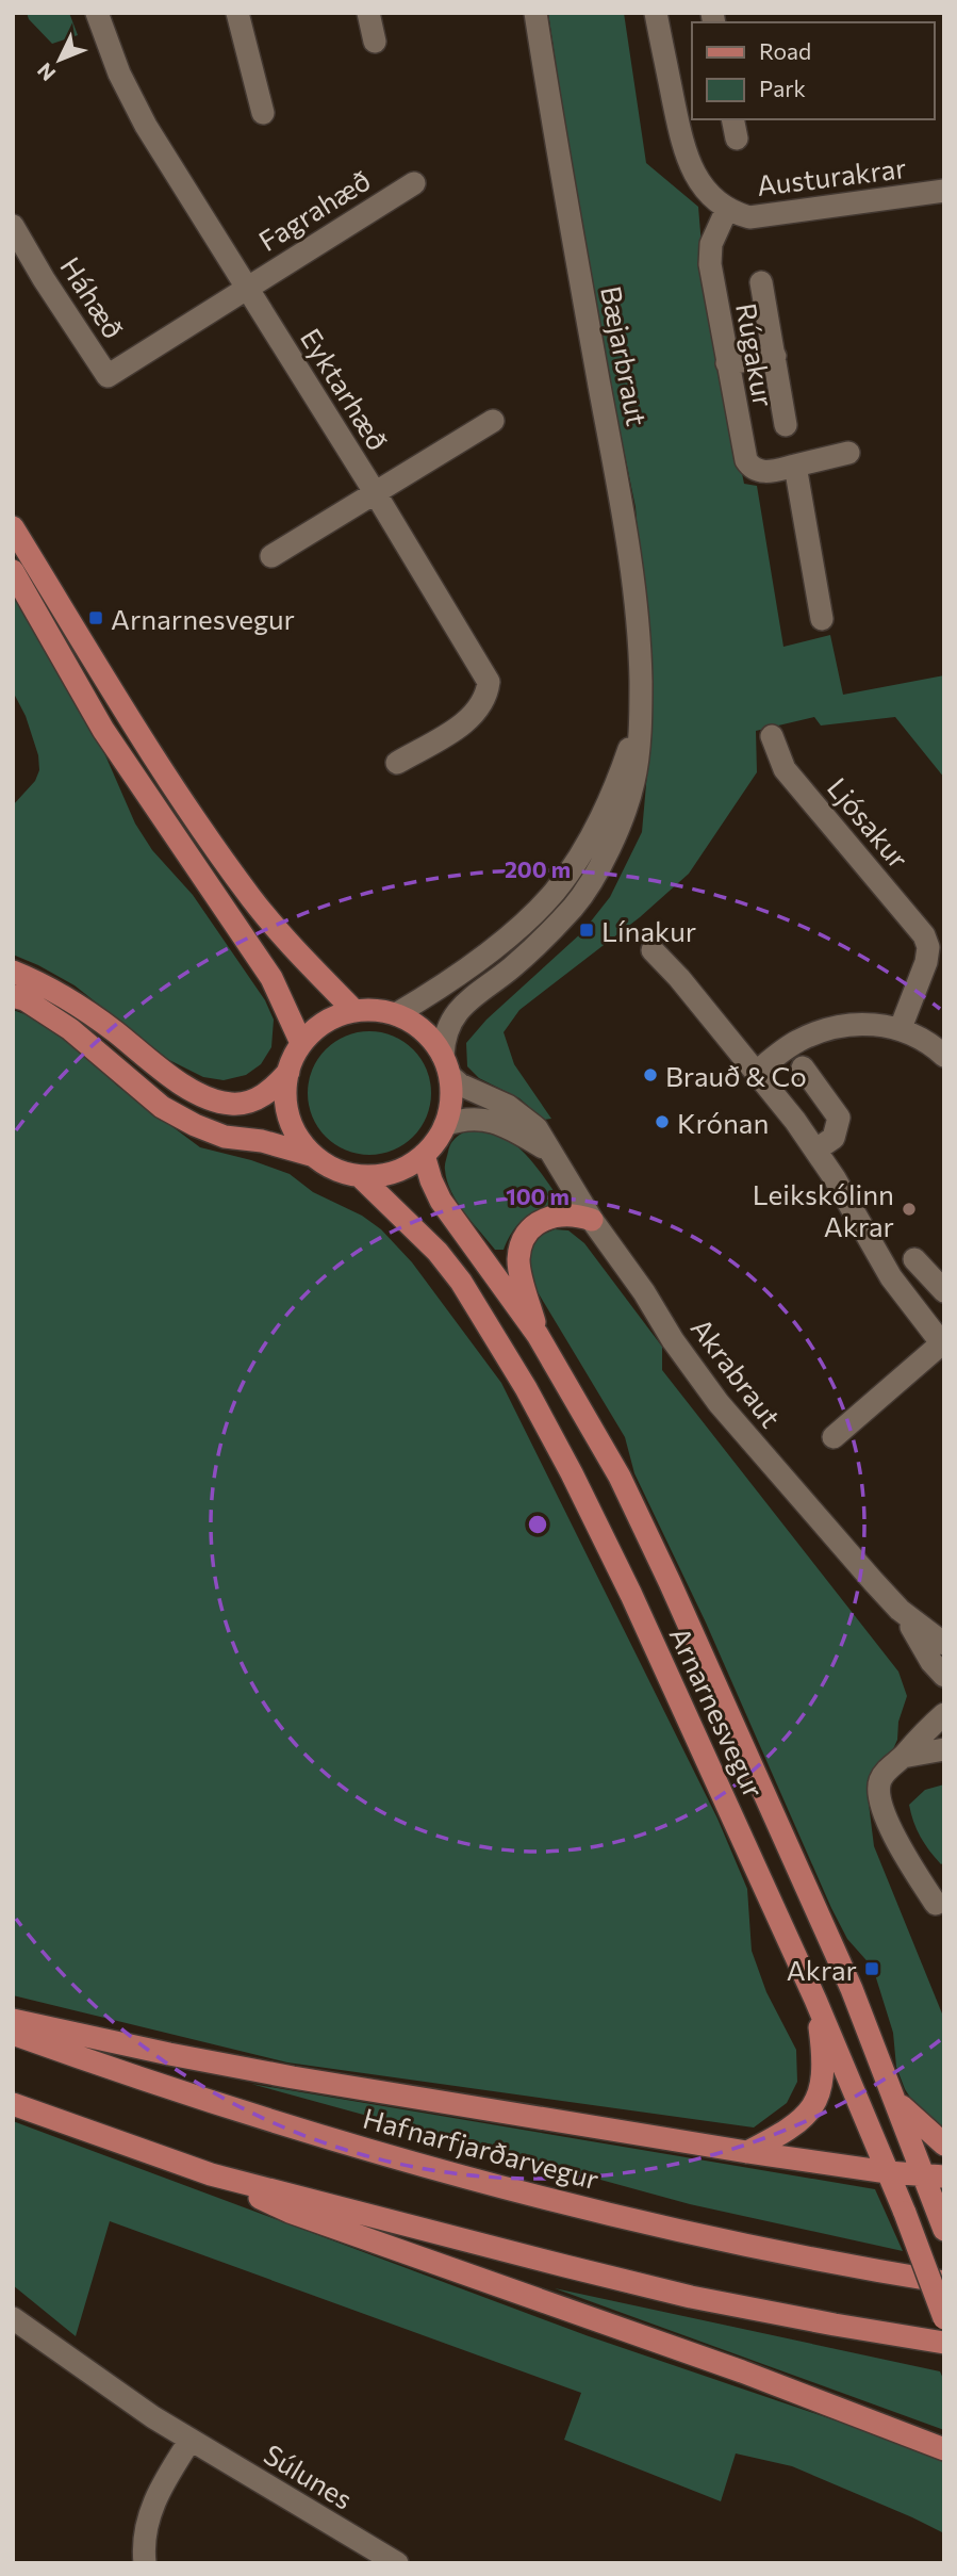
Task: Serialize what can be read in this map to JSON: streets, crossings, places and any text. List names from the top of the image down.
{
  "streets": {
    "main road": ["Arnarnesvegur", "Hafnarfjarðarvegur"],
    "street": [
      "Austurakrar",
      "Fagrahæð",
      "Háhæð",
      "Rúgakur",
      "Bæjarbraut",
      "Eyktarhæð",
      "Ljósakur",
      "Akrabraut",
      "Súlunes"
    ]
  },
  "crossings": [
    ["Austurakrar", "Rúgakur"],
    ["Fagrahæð", "Háhæð"],
    ["Fagrahæð", "Eyktarhæð"],
    ["Háhæð", "Eyktarhæð"],
    ["Bæjarbraut", "Akrabraut"],
    ["Bæjarbraut", "Arnarnesvegur"],
    ["Akrabraut", "Arnarnesvegur"]
  ],
  "places": {
    "transit": ["Arnarnesvegur", "Línakur", "Akrar"],
    "other": ["Brauð & Co", "Krónan", "Leikskólinn Akrar"]
  },
  "legend": ["Road", "Park"],
  "north": "bottom left",
  "rings": ["200 m", "100 m"]
}
